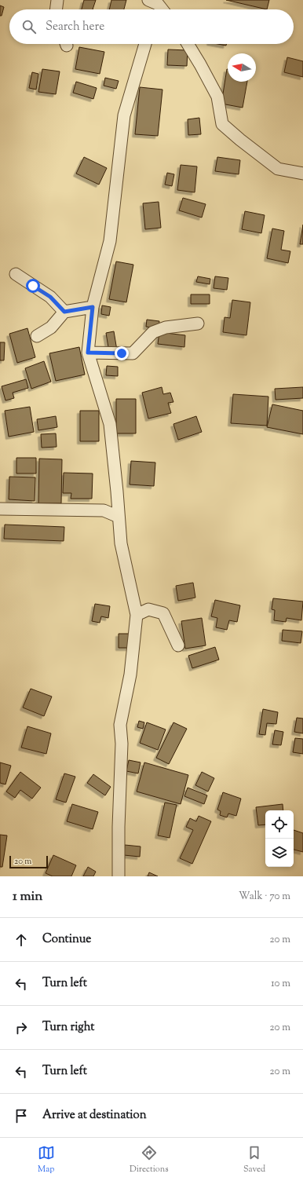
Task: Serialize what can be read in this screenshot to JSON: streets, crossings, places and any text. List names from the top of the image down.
{
  "scale_bar": "20 m",
  "north": "left",
  "page": {
    "search": "Search here",
    "scale": "20 m",
    "heading": ["1 min", "Walk · 70 m"],
    "list": [
      ["Continue", "20 m"],
      ["Turn left", "10 m"],
      ["Turn right", "20 m"],
      ["Turn left", "20 m"],
      "Arrive at destination"
    ],
    "nav": ["Map", "Directions", "Saved"]
  }
}
